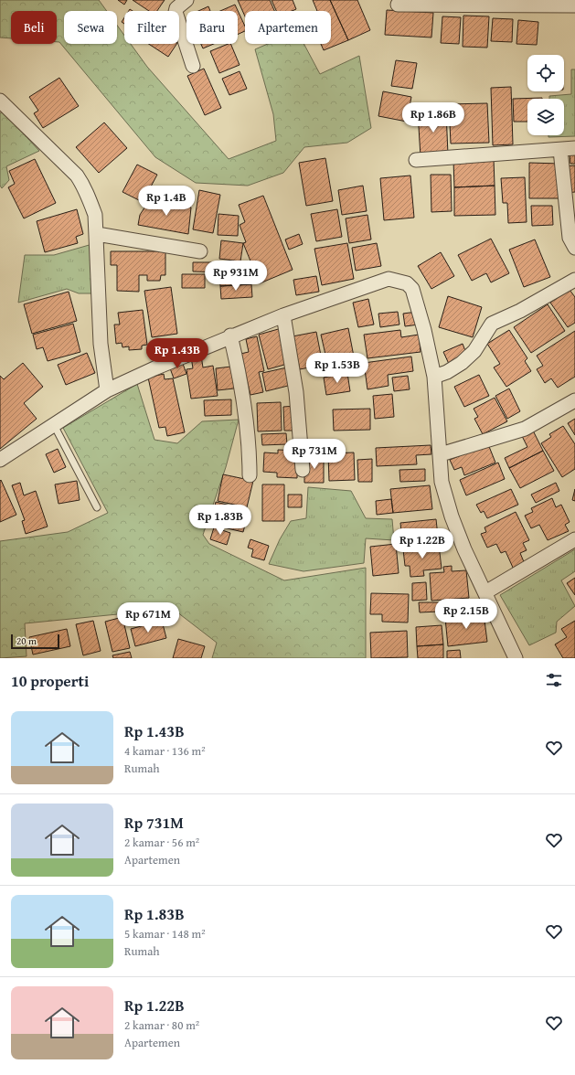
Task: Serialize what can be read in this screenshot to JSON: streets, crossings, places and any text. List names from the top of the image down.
{
  "scale_bar": "20 m",
  "page": {
    "chip": [
      "Beli",
      "Sewa",
      "Filter",
      "Baru",
      "Apartemen"
    ],
    "price": [
      "Rp 1.86B",
      "Rp 1.4B",
      "Rp 931M",
      "Rp 1.43B",
      "Rp 1.53B",
      "Rp 731M",
      "Rp 1.83B",
      "Rp 1.22B",
      "Rp 2.15B",
      "Rp 671M"
    ],
    "scale": "20 m",
    "heading": "10 properti",
    "list": [
      {
        "name": "Rp 1.43B",
        "note": "4 kamar · 136 m² · Rumah"
      },
      {
        "name": "Rp 731M",
        "note": "2 kamar · 56 m² · Apartemen"
      },
      {
        "name": "Rp 1.83B",
        "note": "5 kamar · 148 m² · Rumah"
      },
      {
        "name": "Rp 1.22B",
        "note": "2 kamar · 80 m² · Apartemen"
      }
    ]
  }
}
